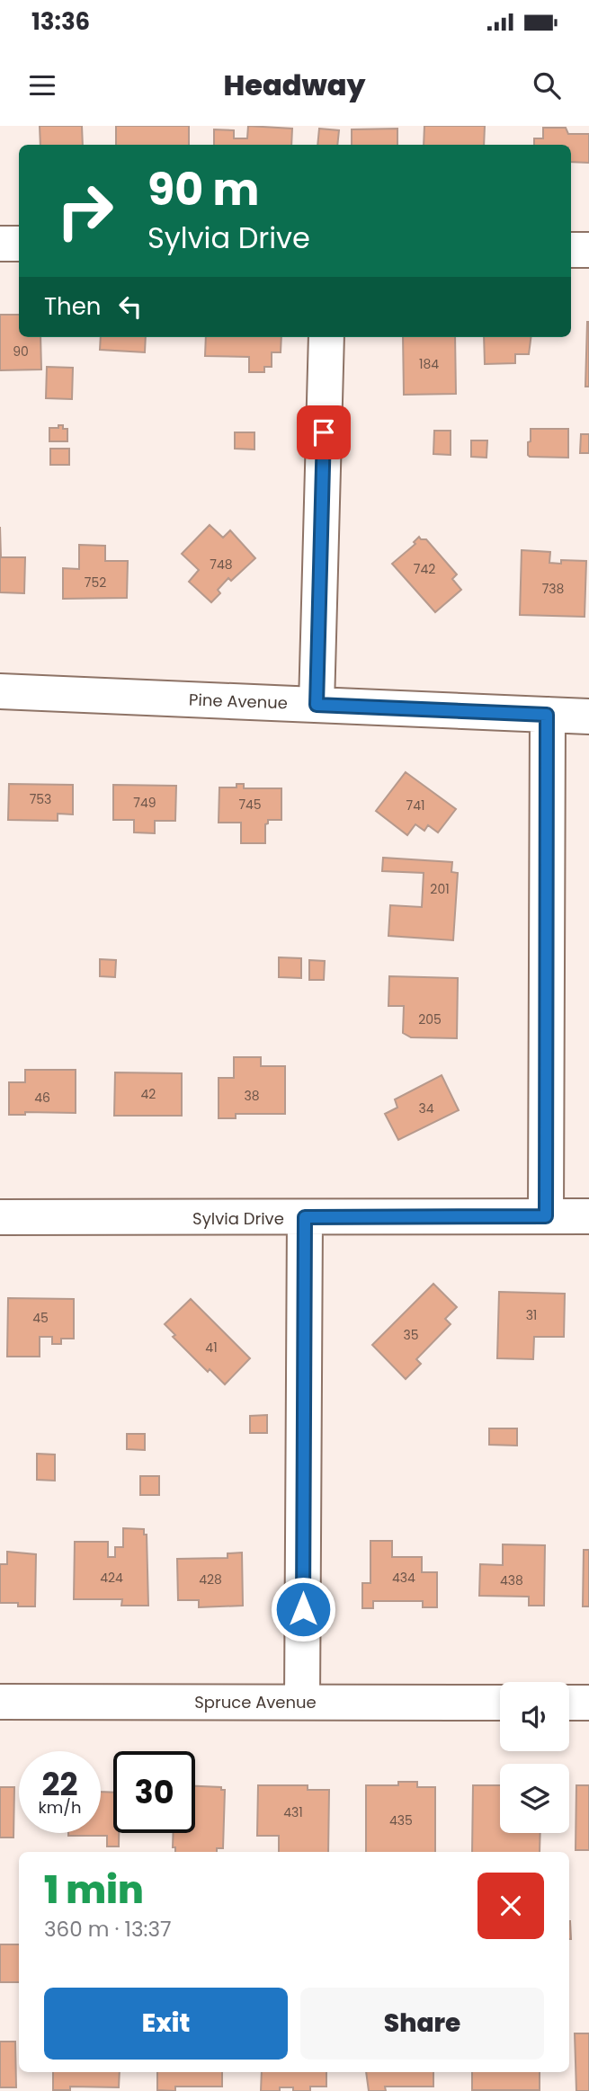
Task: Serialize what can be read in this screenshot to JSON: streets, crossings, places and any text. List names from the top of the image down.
{
  "streets": {
    "street": ["Pine Avenue", "Sylvia Drive", "Spruce Avenue"]
  },
  "house_numbers": [
    "90",
    "184",
    "748",
    "742",
    "752",
    "738",
    "753",
    "749",
    "745",
    "741",
    "201",
    "205",
    "42",
    "38",
    "46",
    "34",
    "31",
    "45",
    "35",
    "41",
    "424",
    "434",
    "428",
    "438",
    "431",
    "435"
  ],
  "page": {
    "status": "13:36",
    "header": "Headway",
    "turn": ["90 m", "Sylvia Drive"],
    "then": "Then",
    "speed": "22 km/h",
    "limit": "30",
    "heading": ["1 min", "360 m · 13:37"],
    "buttons": ["Exit", "Share"]
  }
}
